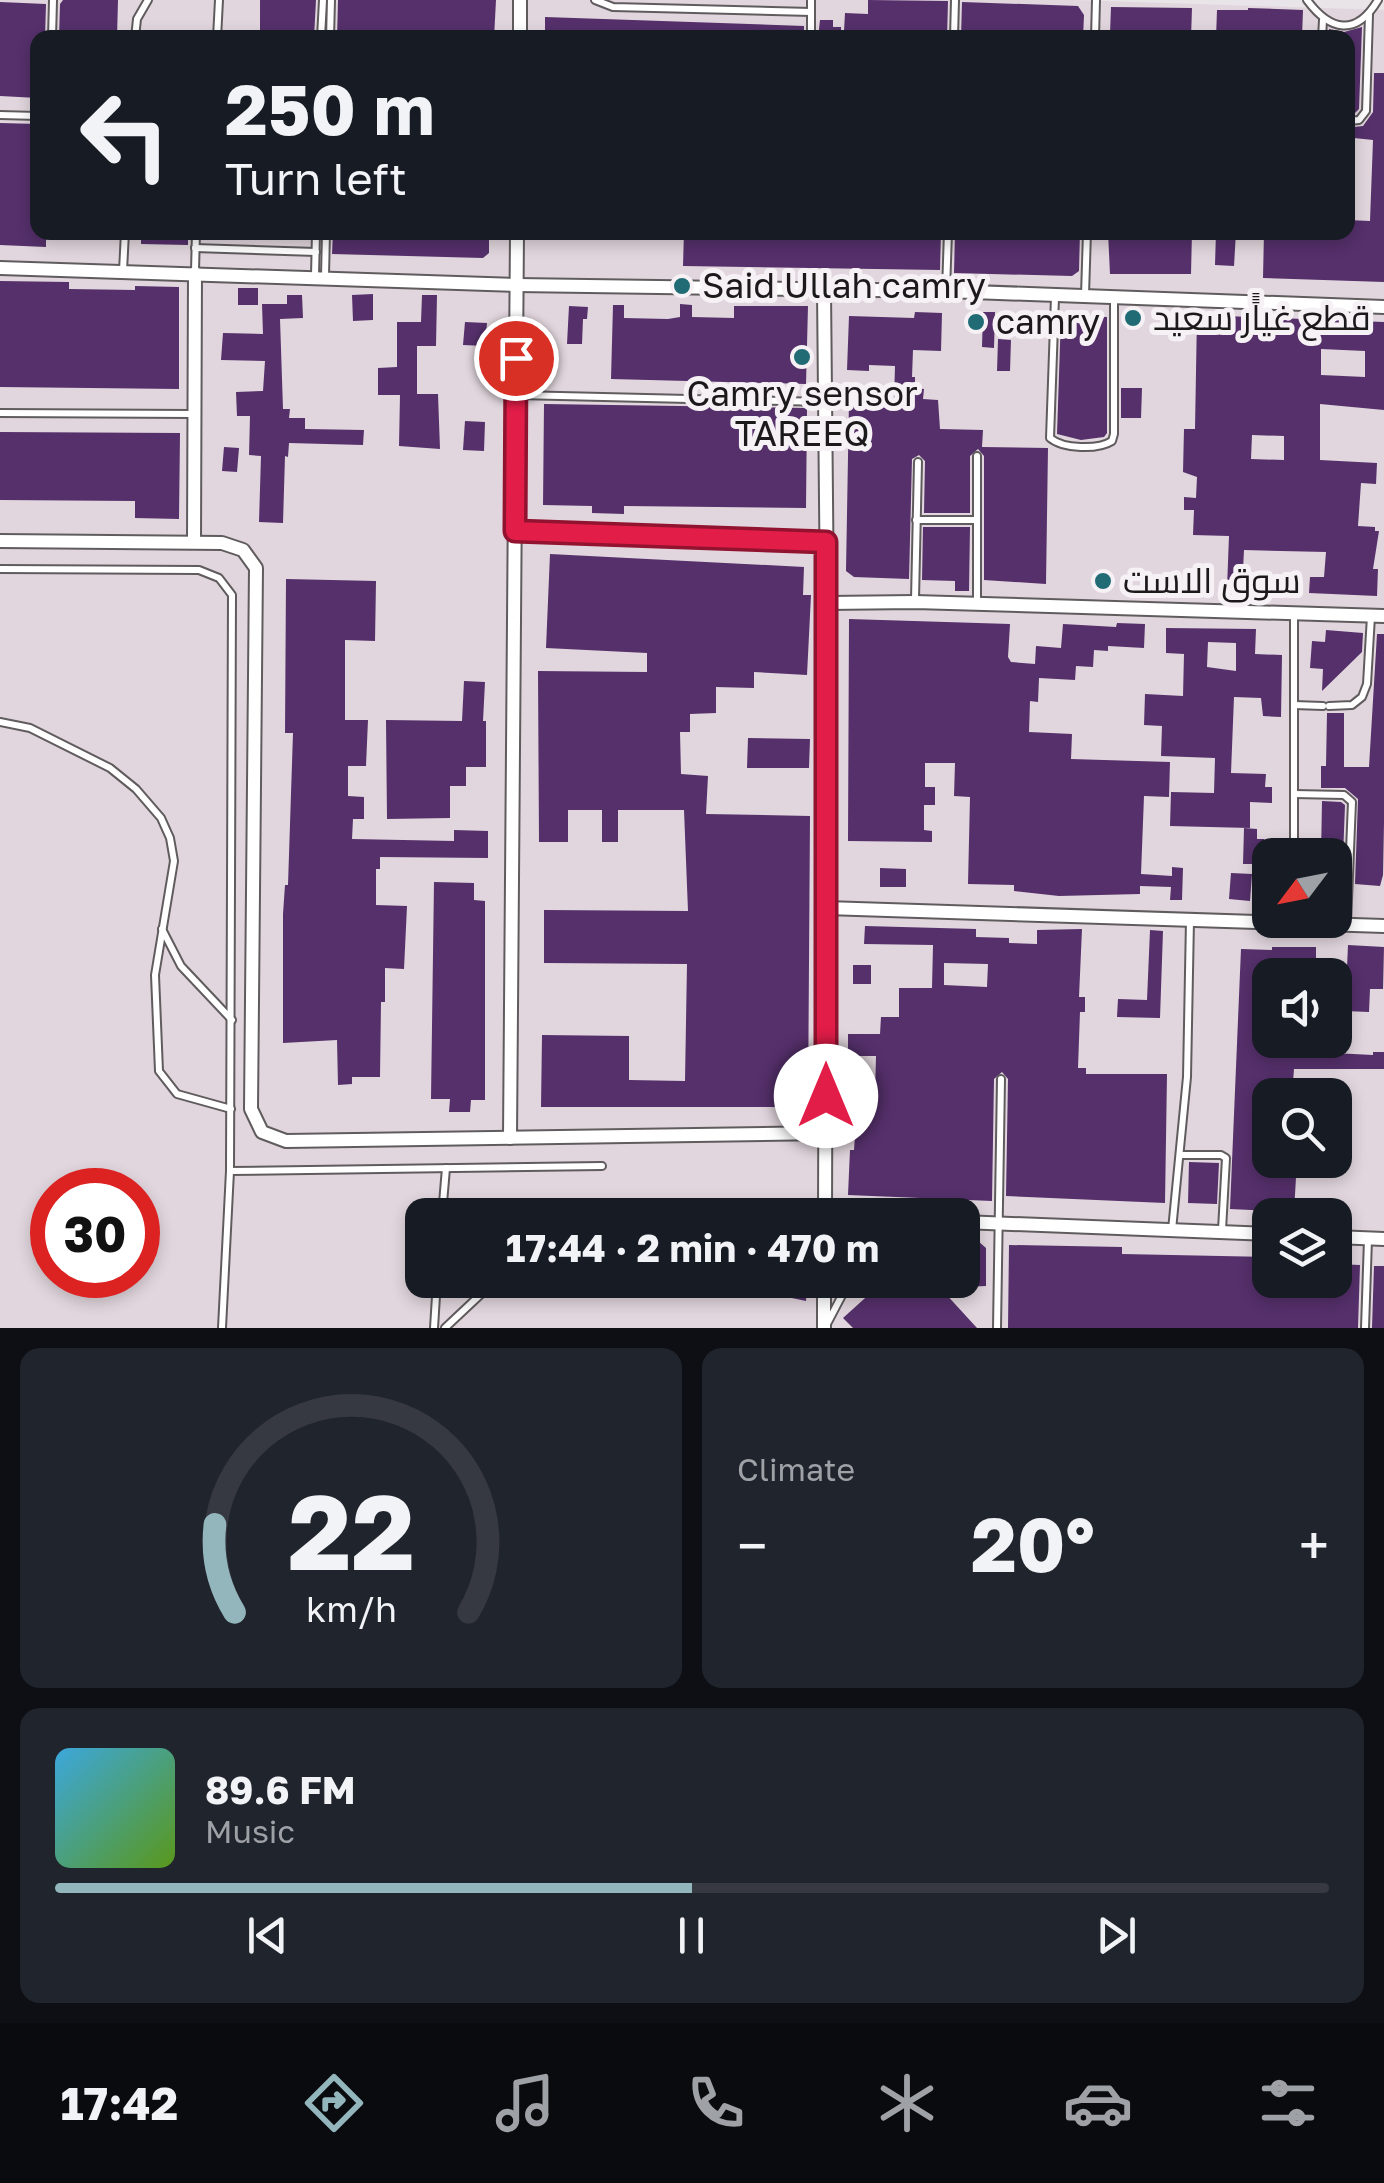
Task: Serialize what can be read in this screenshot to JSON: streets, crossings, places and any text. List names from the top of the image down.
{
  "places": [
    "Said Ullah camry",
    "قطع غياًًر سعيد",
    "camry",
    "Camry sensor TAREEQ",
    "سوق الاست"
  ],
  "north": "bottom left",
  "page": {
    "turn": ["250 m", "Turn left"],
    "limit": "30",
    "trip": "17:44 · 2 min · 470 m",
    "tile": "Climate",
    "heat": ["−", "20°", "+"],
    "song": ["89.6 FM", "Music"],
    "tabs": "17:42",
    "gauge": ["22", "km/h"]
  }
}
